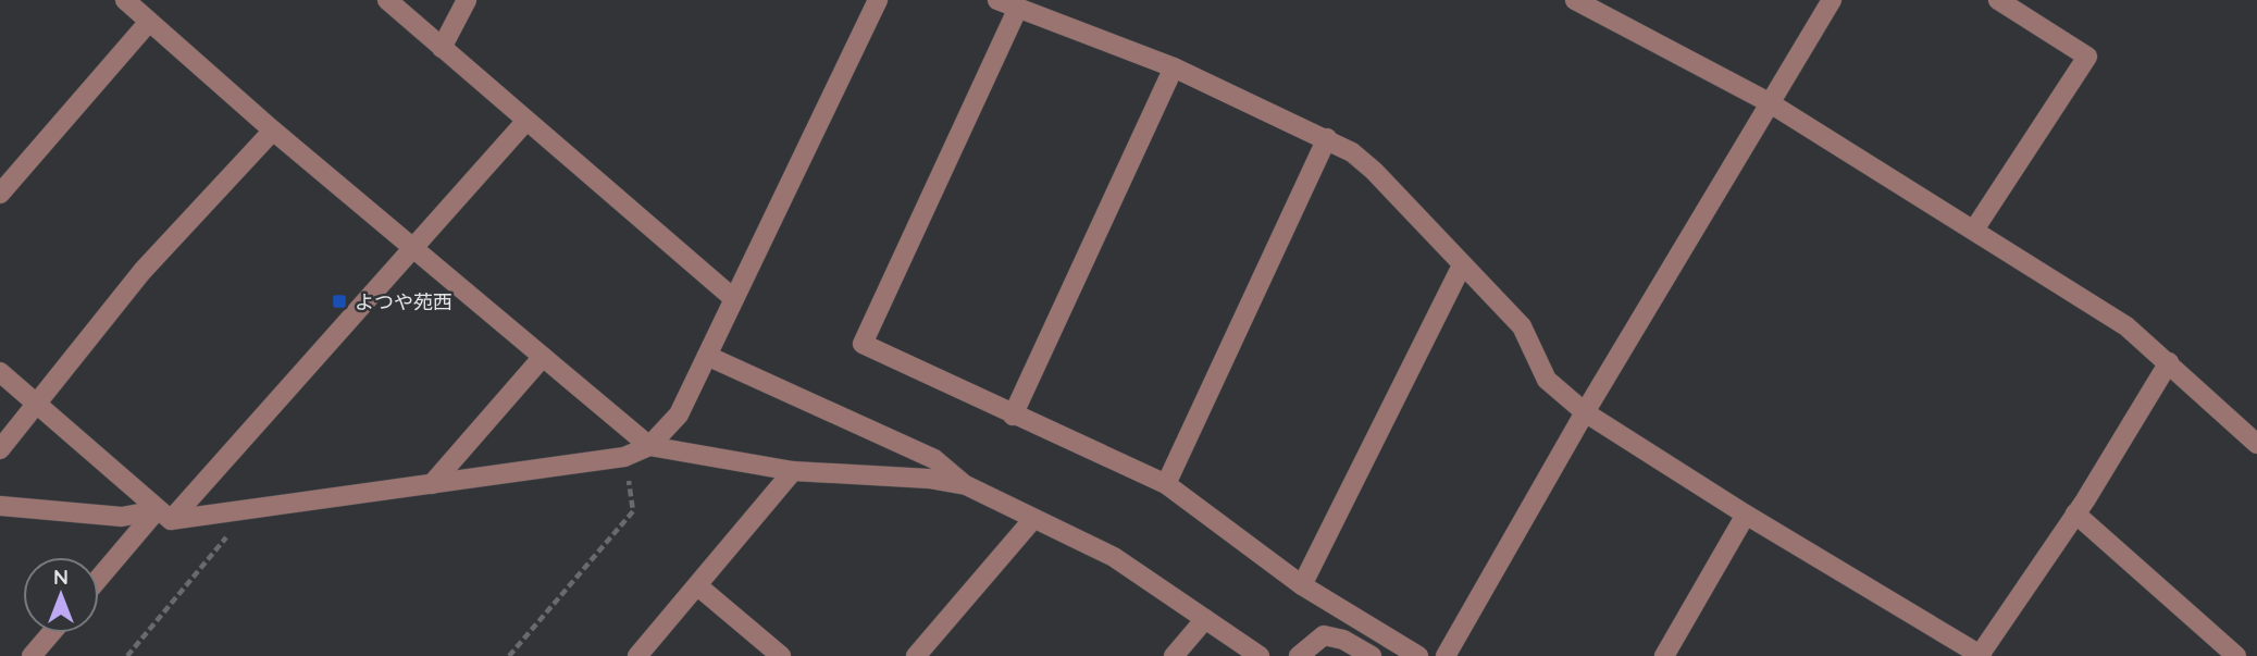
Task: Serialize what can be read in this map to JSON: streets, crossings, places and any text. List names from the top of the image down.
{
  "places": {
    "transit": ["よつや苑西"]
  },
  "north": "top"
}
